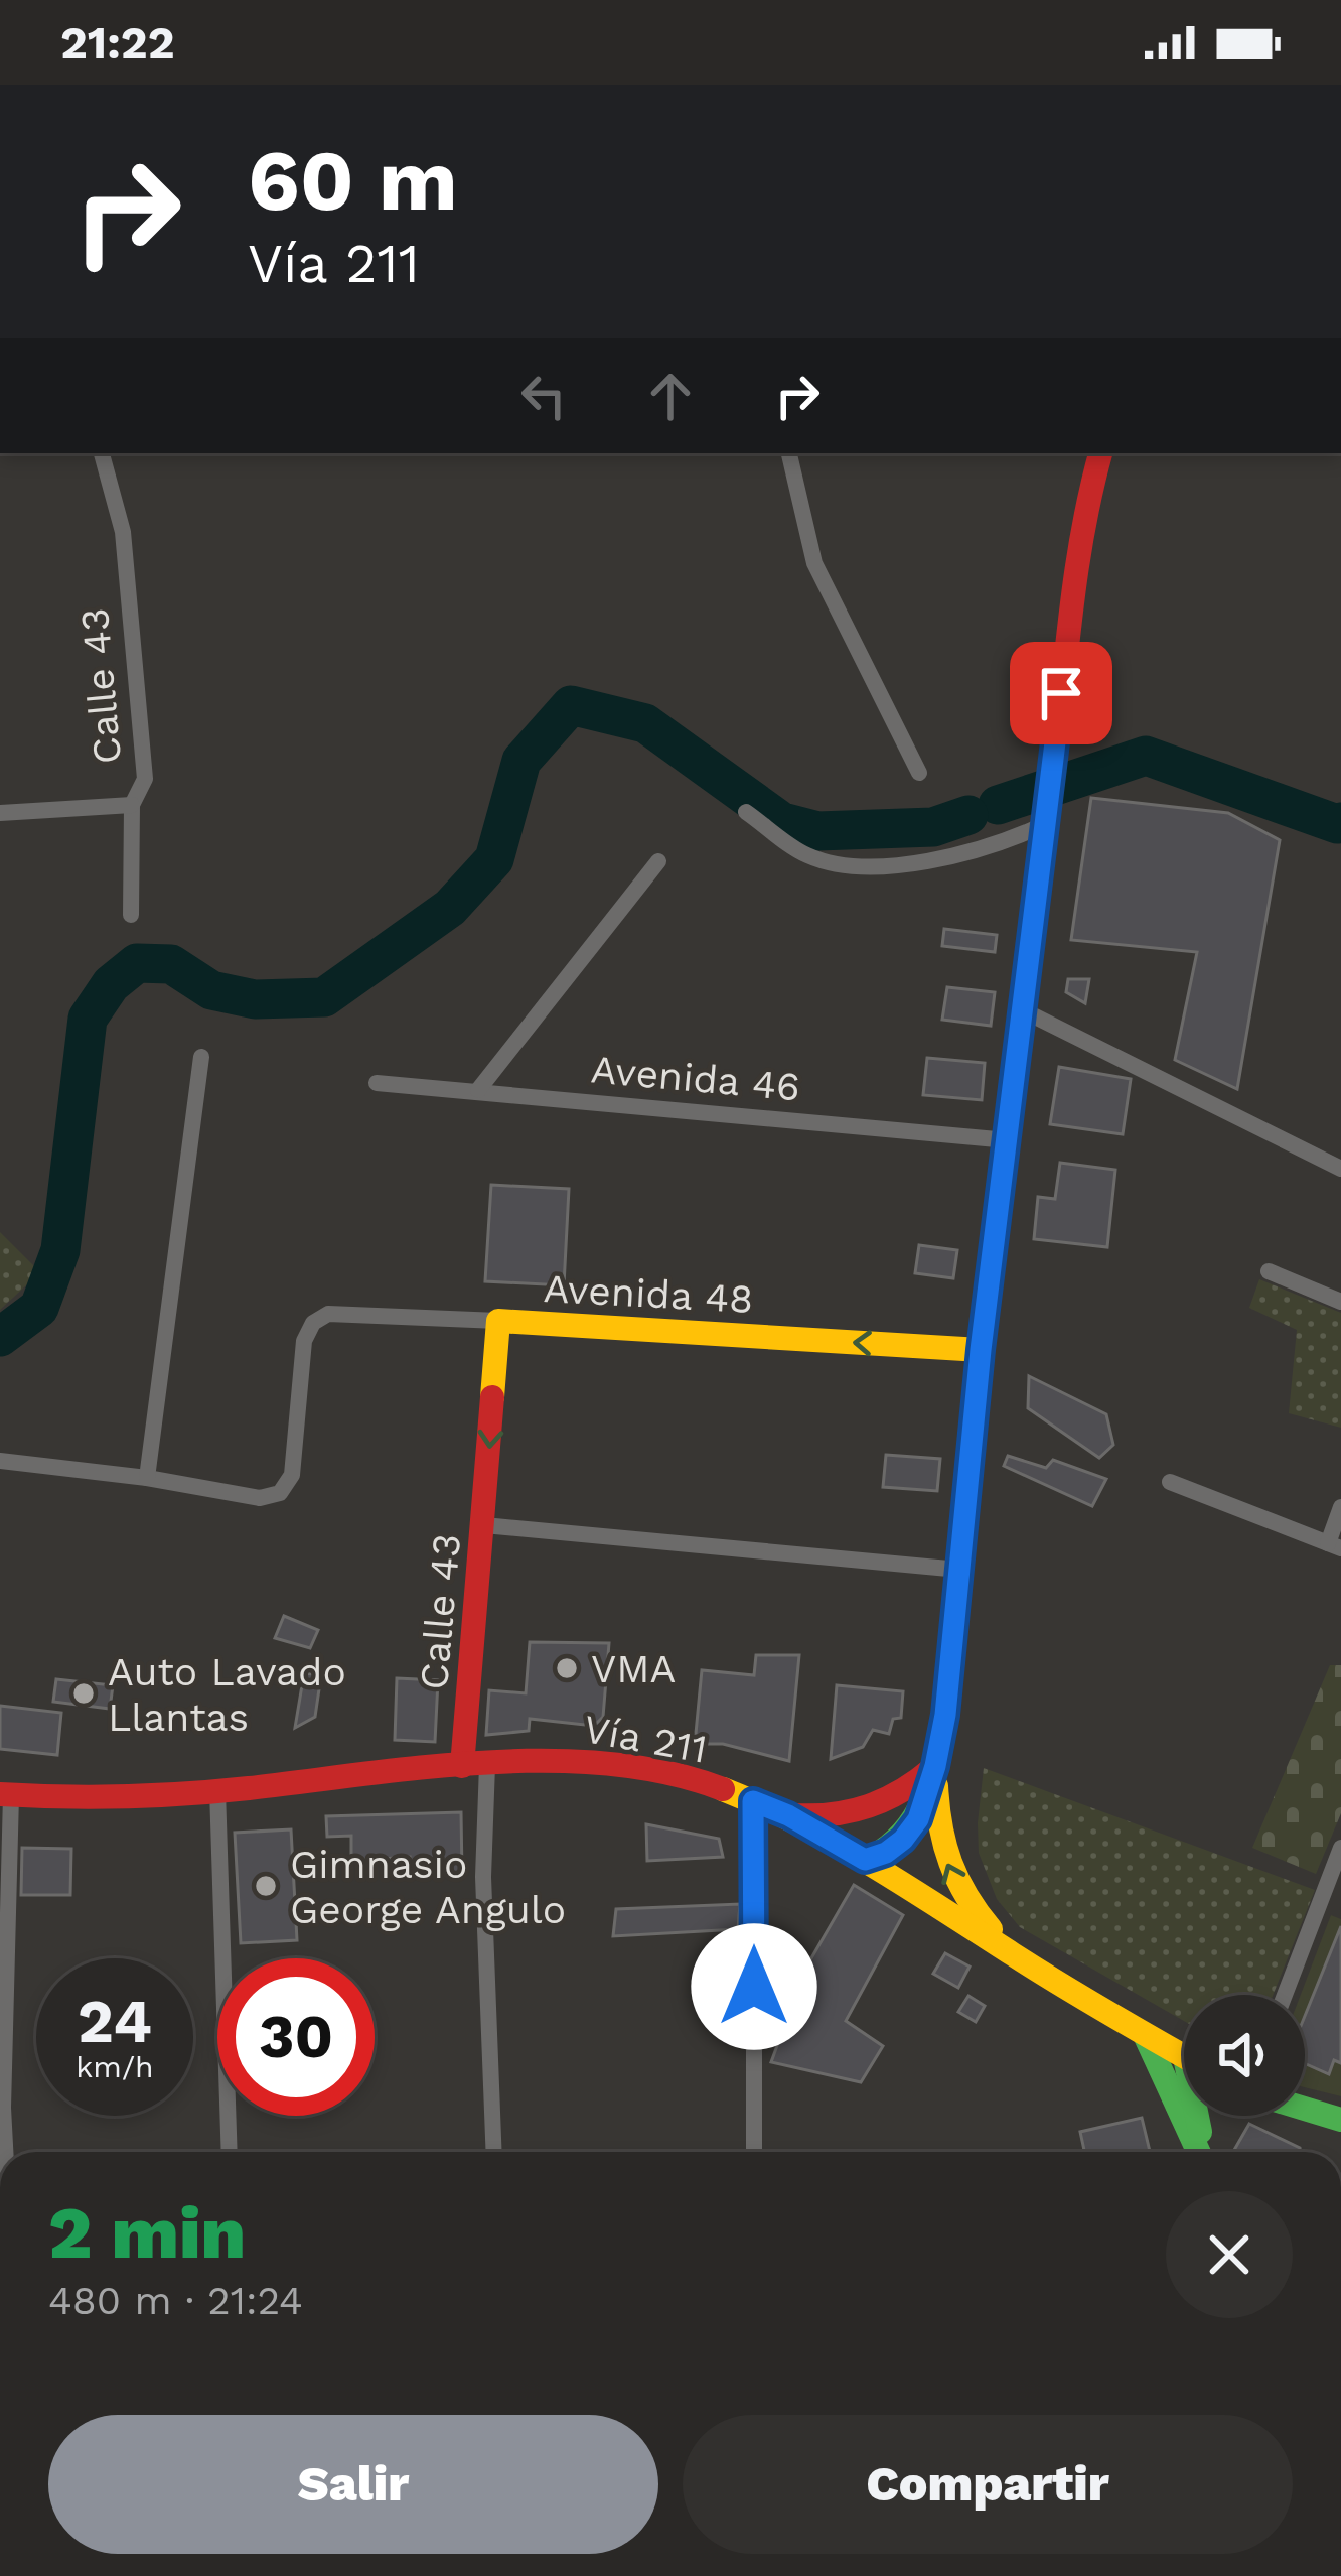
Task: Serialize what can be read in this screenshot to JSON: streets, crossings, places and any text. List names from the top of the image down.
{
  "streets": {
    "main road": ["Calle 43", "Avenida 48", "Vía 211"],
    "street": ["Avenida 46"]
  },
  "crossings": [
    ["Calle 43", "Avenida 48"],
    ["Calle 43", "Vía 211"]
  ],
  "places": ["VMA", "Auto Lavado Llantas", "Gimnasio George Angulo"],
  "page": {
    "status": "21:22",
    "turn": ["60 m", "Vía 211"],
    "speed": "24 km/h",
    "limit": "30",
    "heading": ["2 min", "480 m · 21:24"],
    "buttons": ["Salir", "Compartir"]
  }
}
